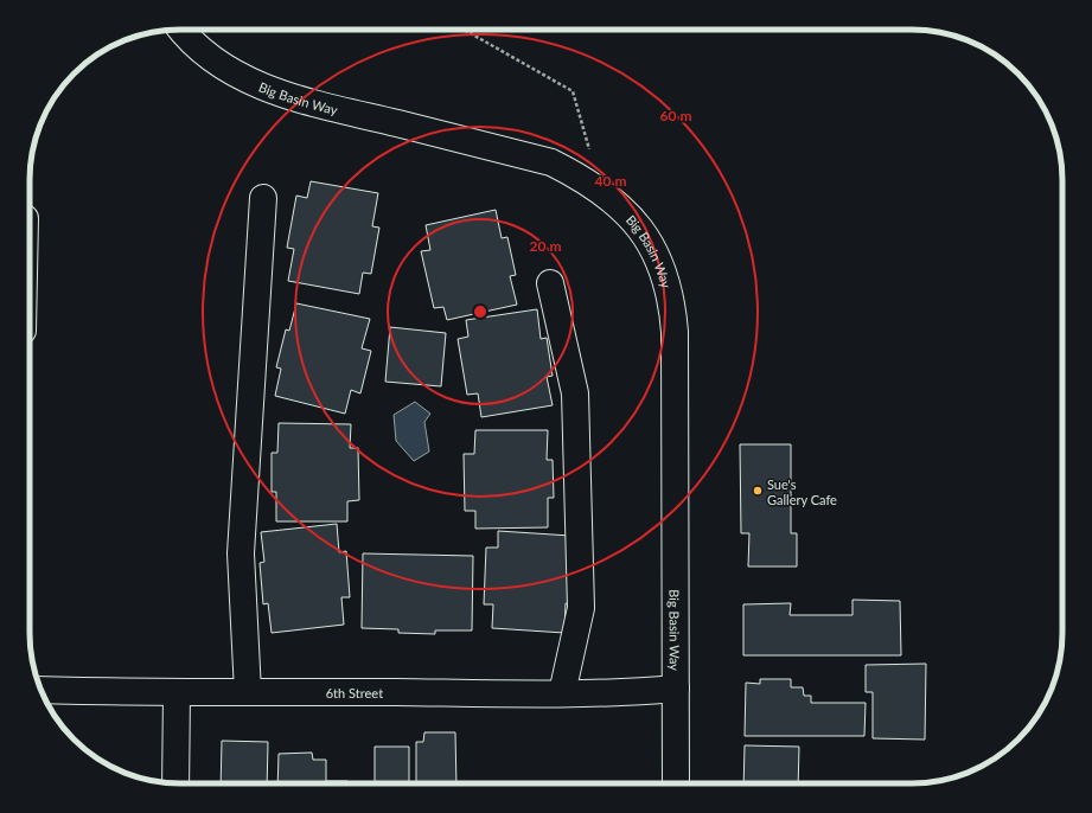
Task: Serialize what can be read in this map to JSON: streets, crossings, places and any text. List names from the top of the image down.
{
  "streets": {
    "main road": ["Big Basin Way", "6th Street"]
  },
  "crossings": [
    ["Big Basin Way", "6th Street"]
  ],
  "places": ["Sue's Gallery Cafe"],
  "rings": ["60 m", "40 m", "20 m"]
}
